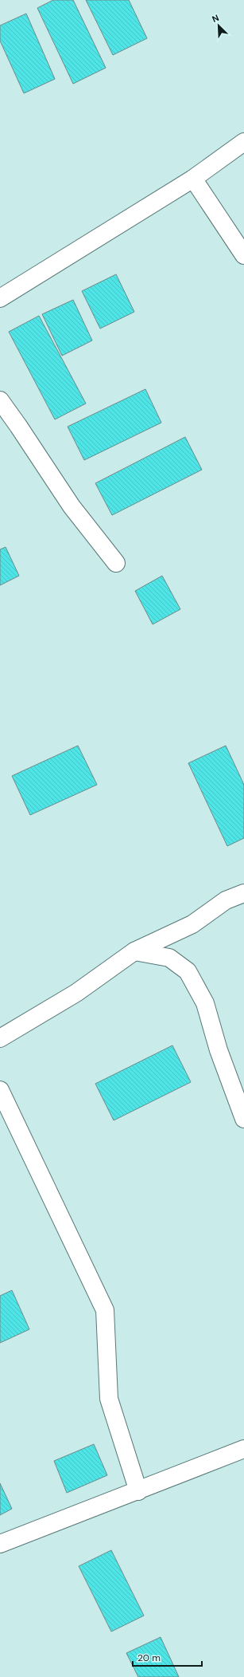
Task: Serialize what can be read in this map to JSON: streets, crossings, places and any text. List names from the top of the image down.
{
  "scale_bar": "20 m",
  "north": "top left"
}
